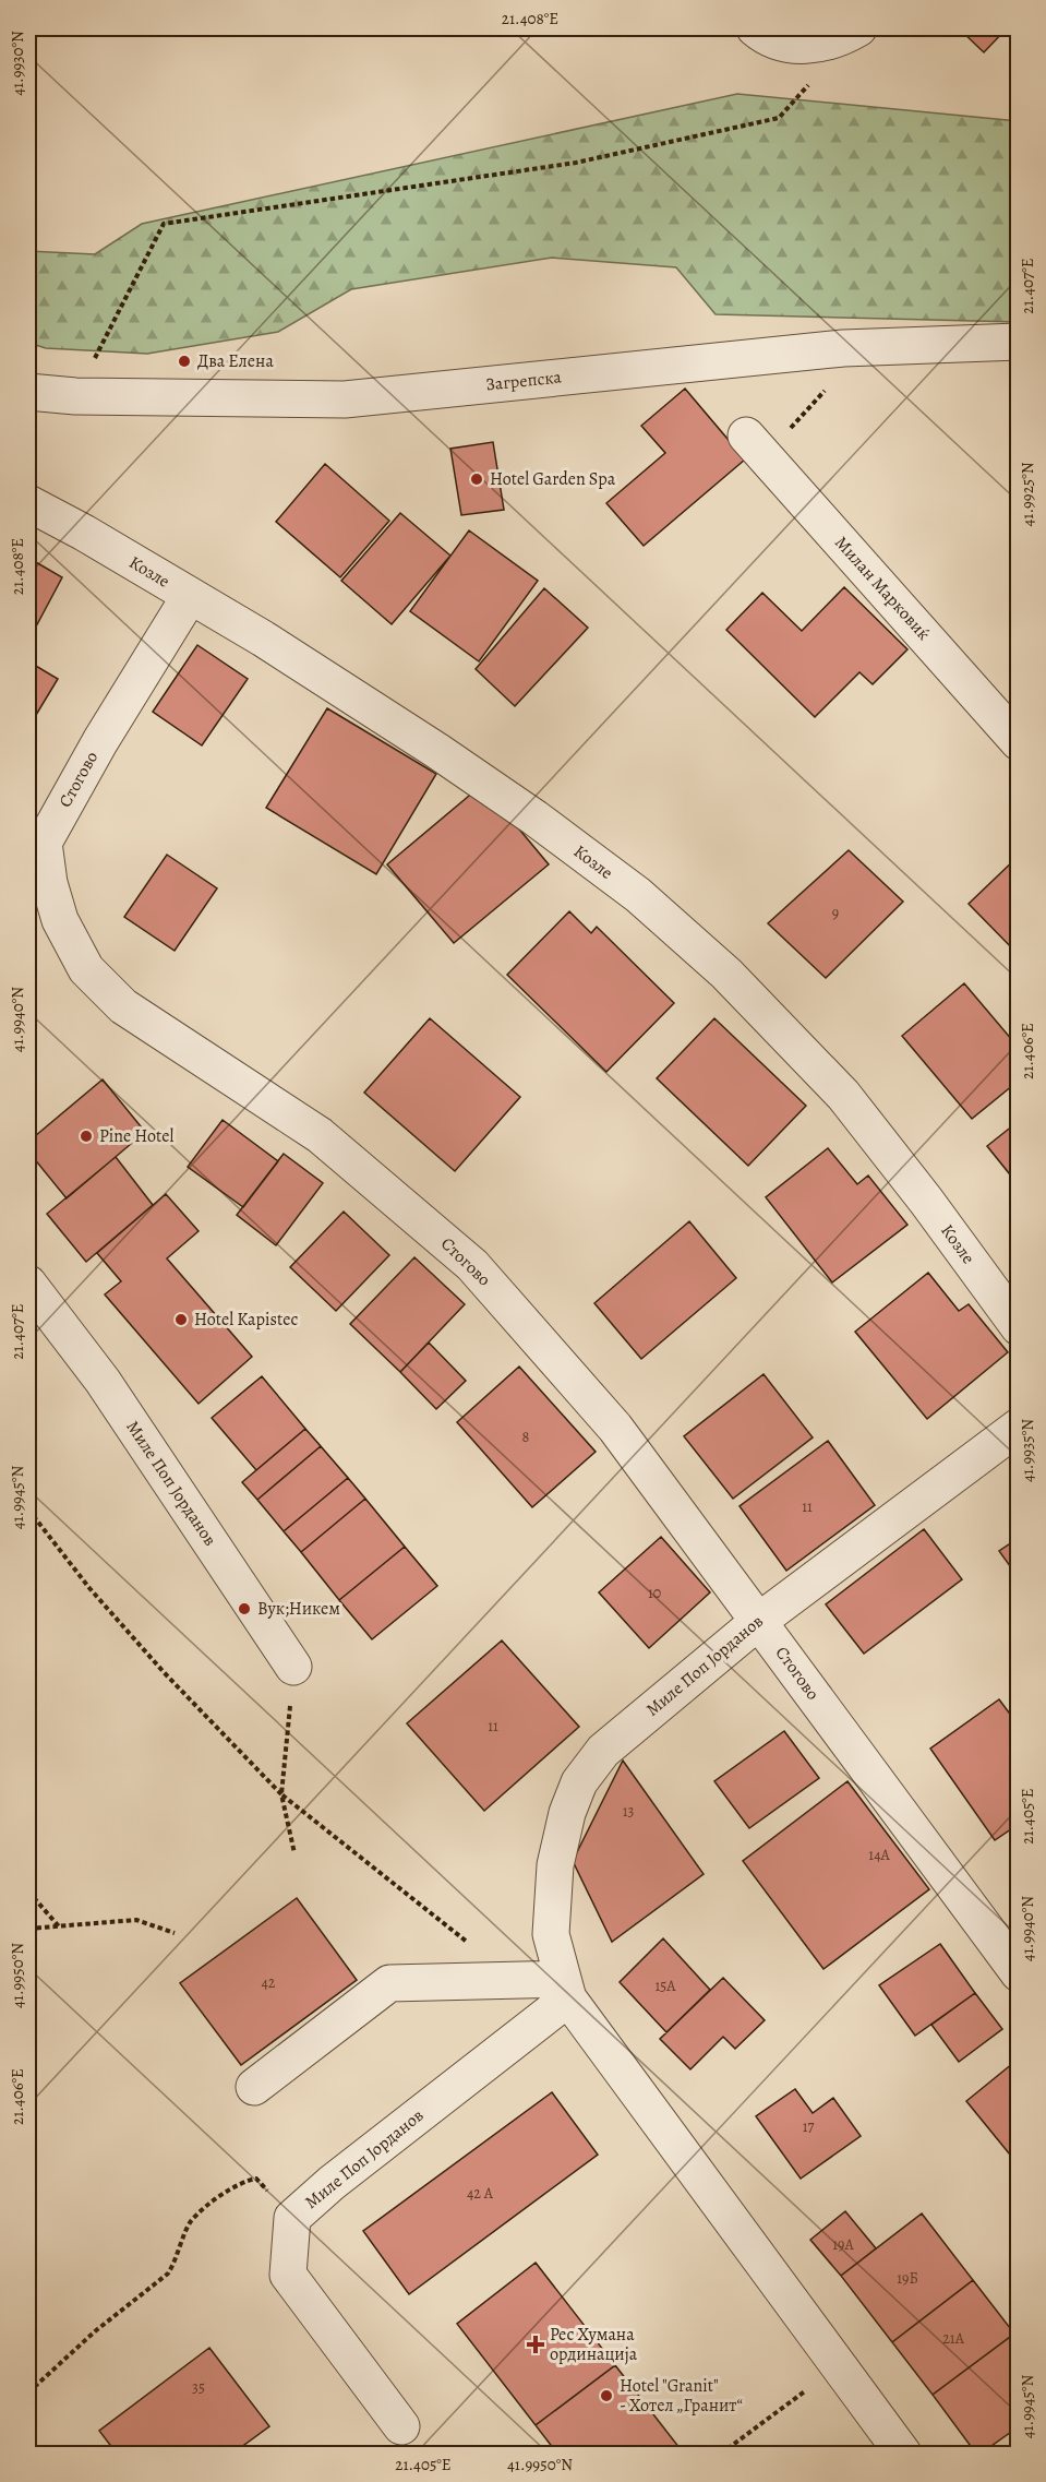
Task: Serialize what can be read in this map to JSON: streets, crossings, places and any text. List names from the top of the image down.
{
  "streets": {
    "street": [
      "Загрепска",
      "Козле",
      "Милан Марковиќ",
      "Стогово",
      "Миле Поп Јорданов"
    ]
  },
  "crossings": [
    ["Козле", "Стогово"],
    ["Стогово", "Миле Поп Јорданов"]
  ],
  "places": {
    "other": [
      "Два Елена",
      "Hotel Garden Spa",
      "Pine Hotel",
      "Hotel Kapistec",
      "Вук;Никем",
      "Hotel \"Granit\" - Хотел „Гранит“"
    ],
    "health": ["Рес Хумана ординација"]
  },
  "house_numbers": [
    "9",
    "8",
    "11",
    "10",
    "11",
    "13",
    "14А",
    "42",
    "15А",
    "17",
    "42 А",
    "19А",
    "19Б",
    "21А",
    "35"
  ],
  "coordinates": [
    "21.408°E",
    "41.9930°N",
    "21.407°E",
    "41.9925°N",
    "41.9940°N",
    "21.406°E",
    "41.9935°N",
    "41.9945°N",
    "21.405°E",
    "41.9950°N"
  ]
}
